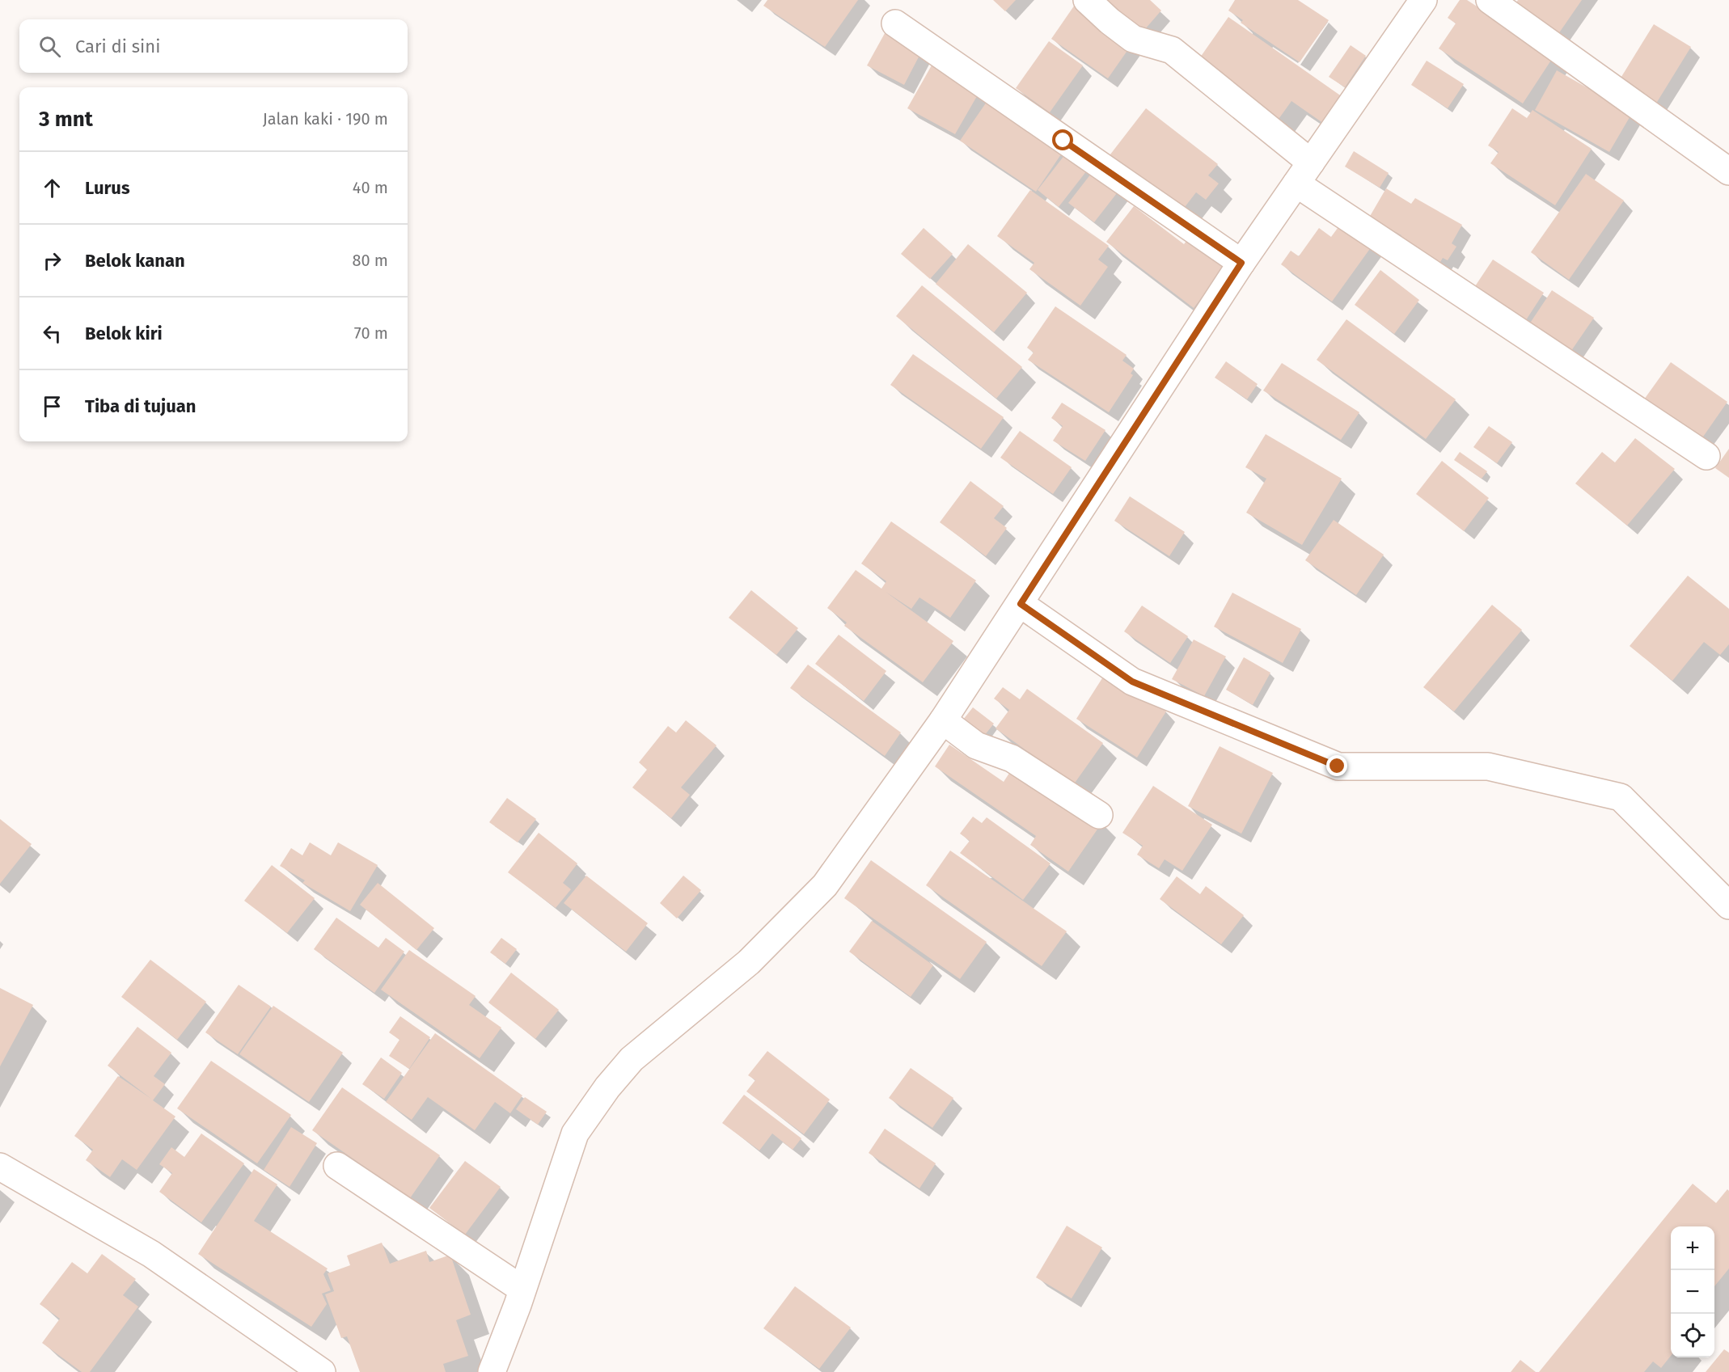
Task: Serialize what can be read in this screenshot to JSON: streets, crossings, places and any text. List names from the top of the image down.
{
  "page": {
    "search": "Cari di sini",
    "heading": ["3 mnt", "Jalan kaki · 190 m"],
    "list": [
      ["Lurus", "40 m"],
      ["Belok kanan", "80 m"],
      ["Belok kiri", "70 m"],
      "Tiba di tujuan"
    ],
    "map_buttons": ["+", "−"]
  }
}
